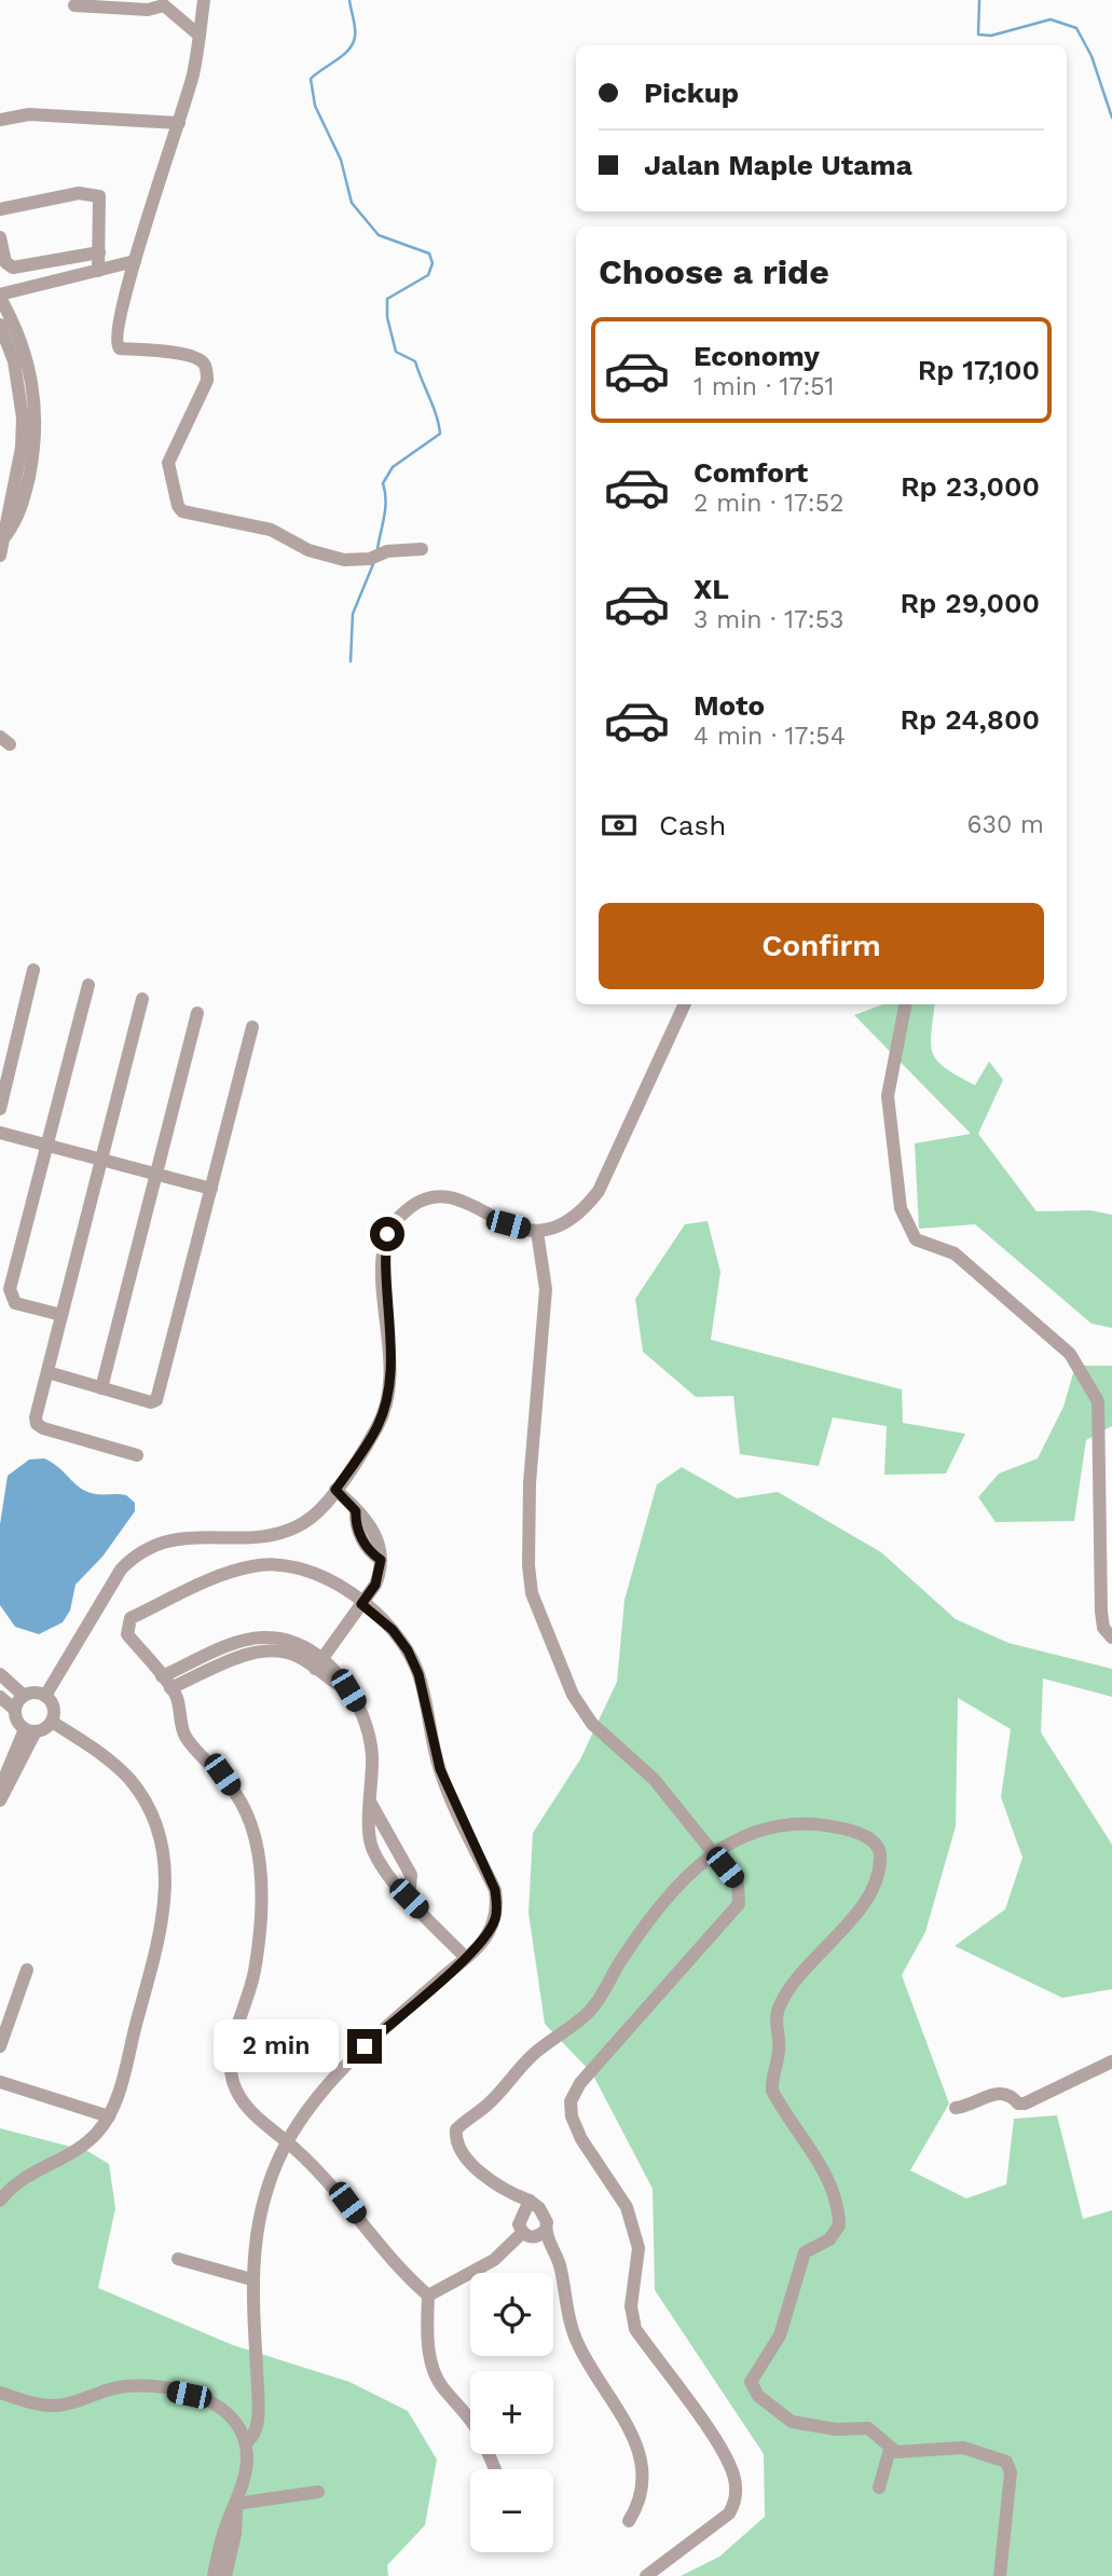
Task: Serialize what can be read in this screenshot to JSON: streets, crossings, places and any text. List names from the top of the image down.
{
  "page": {
    "banner": ["Pickup", "Jalan Maple Utama"],
    "heading": "Choose a ride",
    "list": [
      {
        "name": "Economy",
        "note": "1 min · 17:51",
        "value": "Rp 17,100"
      },
      {
        "name": "Comfort",
        "note": "2 min · 17:52",
        "value": "Rp 23,000"
      },
      {
        "name": "XL",
        "note": "3 min · 17:53",
        "value": "Rp 29,000"
      },
      {
        "name": "Moto",
        "note": "4 min · 17:54",
        "value": "Rp 24,800"
      }
    ],
    "pay": ["Cash", "630 m"],
    "buttons": "Confirm",
    "bubble": "2 min",
    "map_buttons": ["+", "−"]
  }
}
